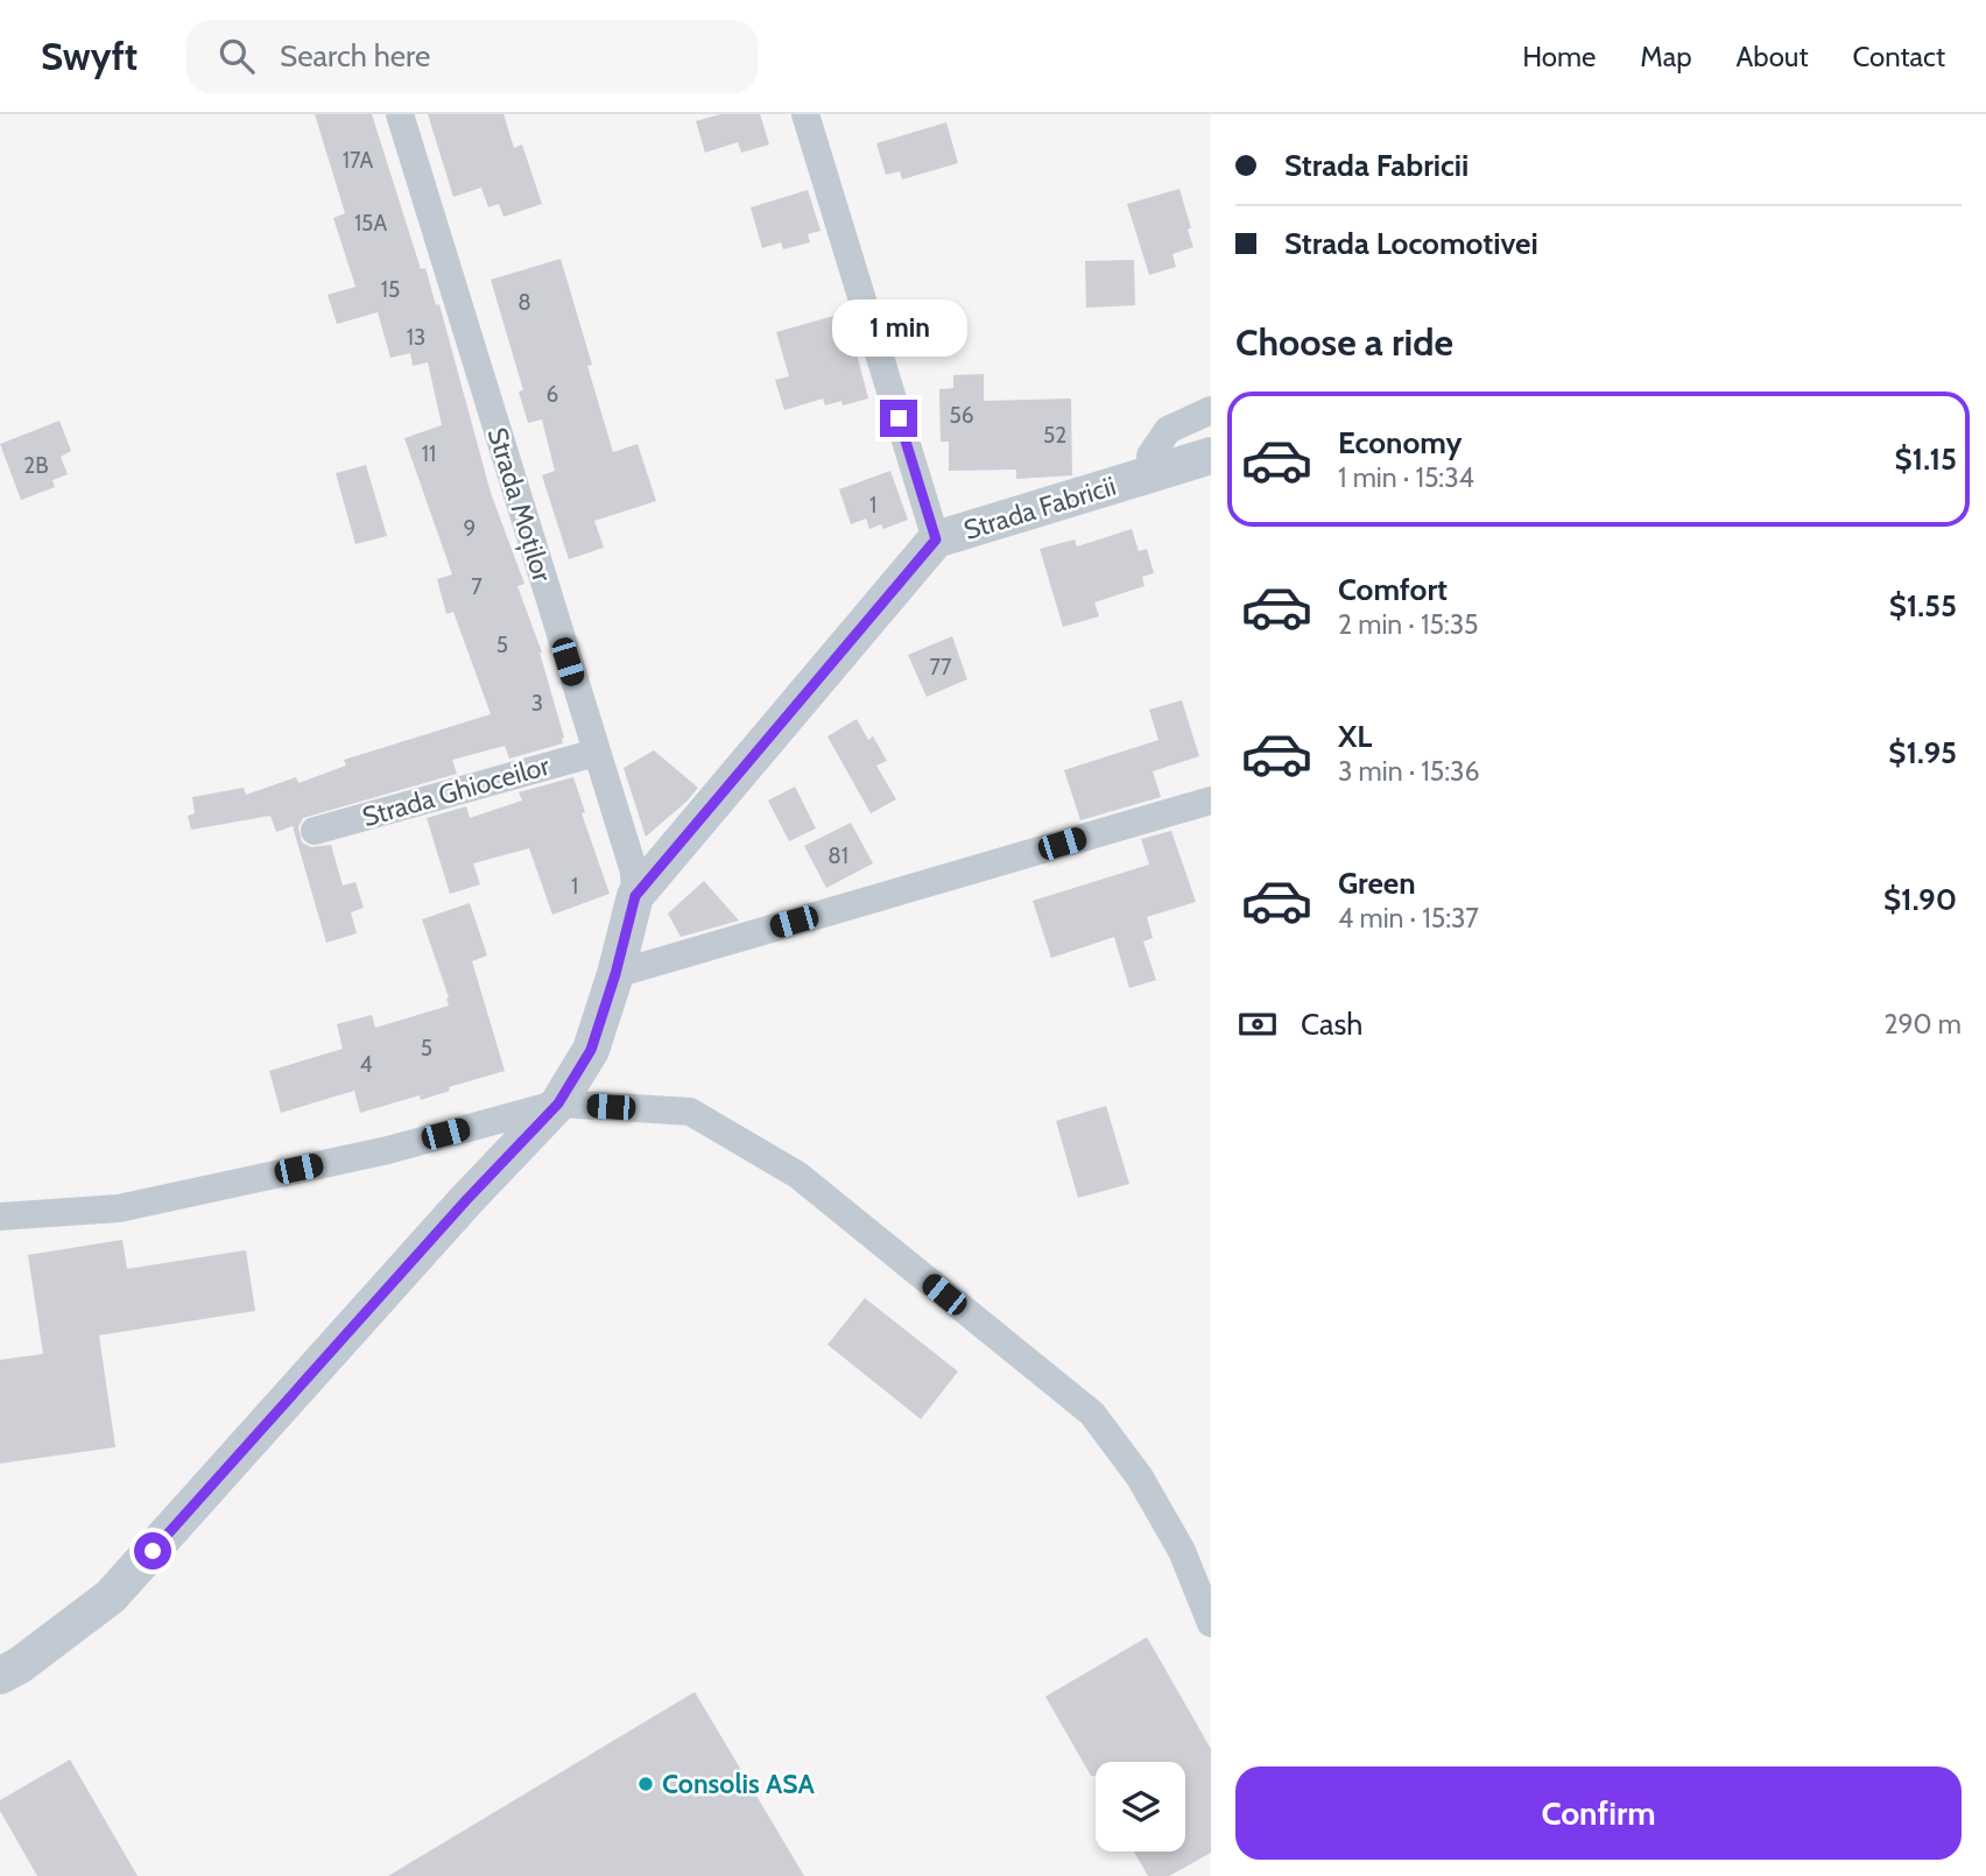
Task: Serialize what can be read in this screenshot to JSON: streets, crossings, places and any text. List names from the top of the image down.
{
  "streets": {
    "street": ["Strada Moților", "Strada Fabricii", "Strada Ghioceilor"]
  },
  "crossings": [
    ["Strada Moților", "Strada Fabricii"],
    ["Strada Moților", "Strada Ghioceilor"]
  ],
  "places": ["Consolis ASA"],
  "house_numbers": [
    "17A",
    "15A",
    "15",
    "8",
    "13",
    "6",
    "56",
    "52",
    "11",
    "2B",
    "1",
    "9",
    "7",
    "5",
    "77",
    "3",
    "81",
    "1",
    "5",
    "4"
  ],
  "page": {
    "header": "Swyft",
    "search": "Search here",
    "nav": [
      "Home",
      "Map",
      "About",
      "Contact"
    ],
    "banner": ["Strada Fabricii", "Strada Locomotivei"],
    "heading": "Choose a ride",
    "bubble": "1 min",
    "list": [
      {
        "name": "Economy",
        "note": "1 min · 15:34",
        "value": "$1.15"
      },
      {
        "name": "Comfort",
        "note": "2 min · 15:35",
        "value": "$1.55"
      },
      {
        "name": "XL",
        "note": "3 min · 15:36",
        "value": "$1.95"
      },
      {
        "name": "Green",
        "note": "4 min · 15:37",
        "value": "$1.90"
      }
    ],
    "pay": ["Cash", "290 m"],
    "buttons": "Confirm"
  }
}
